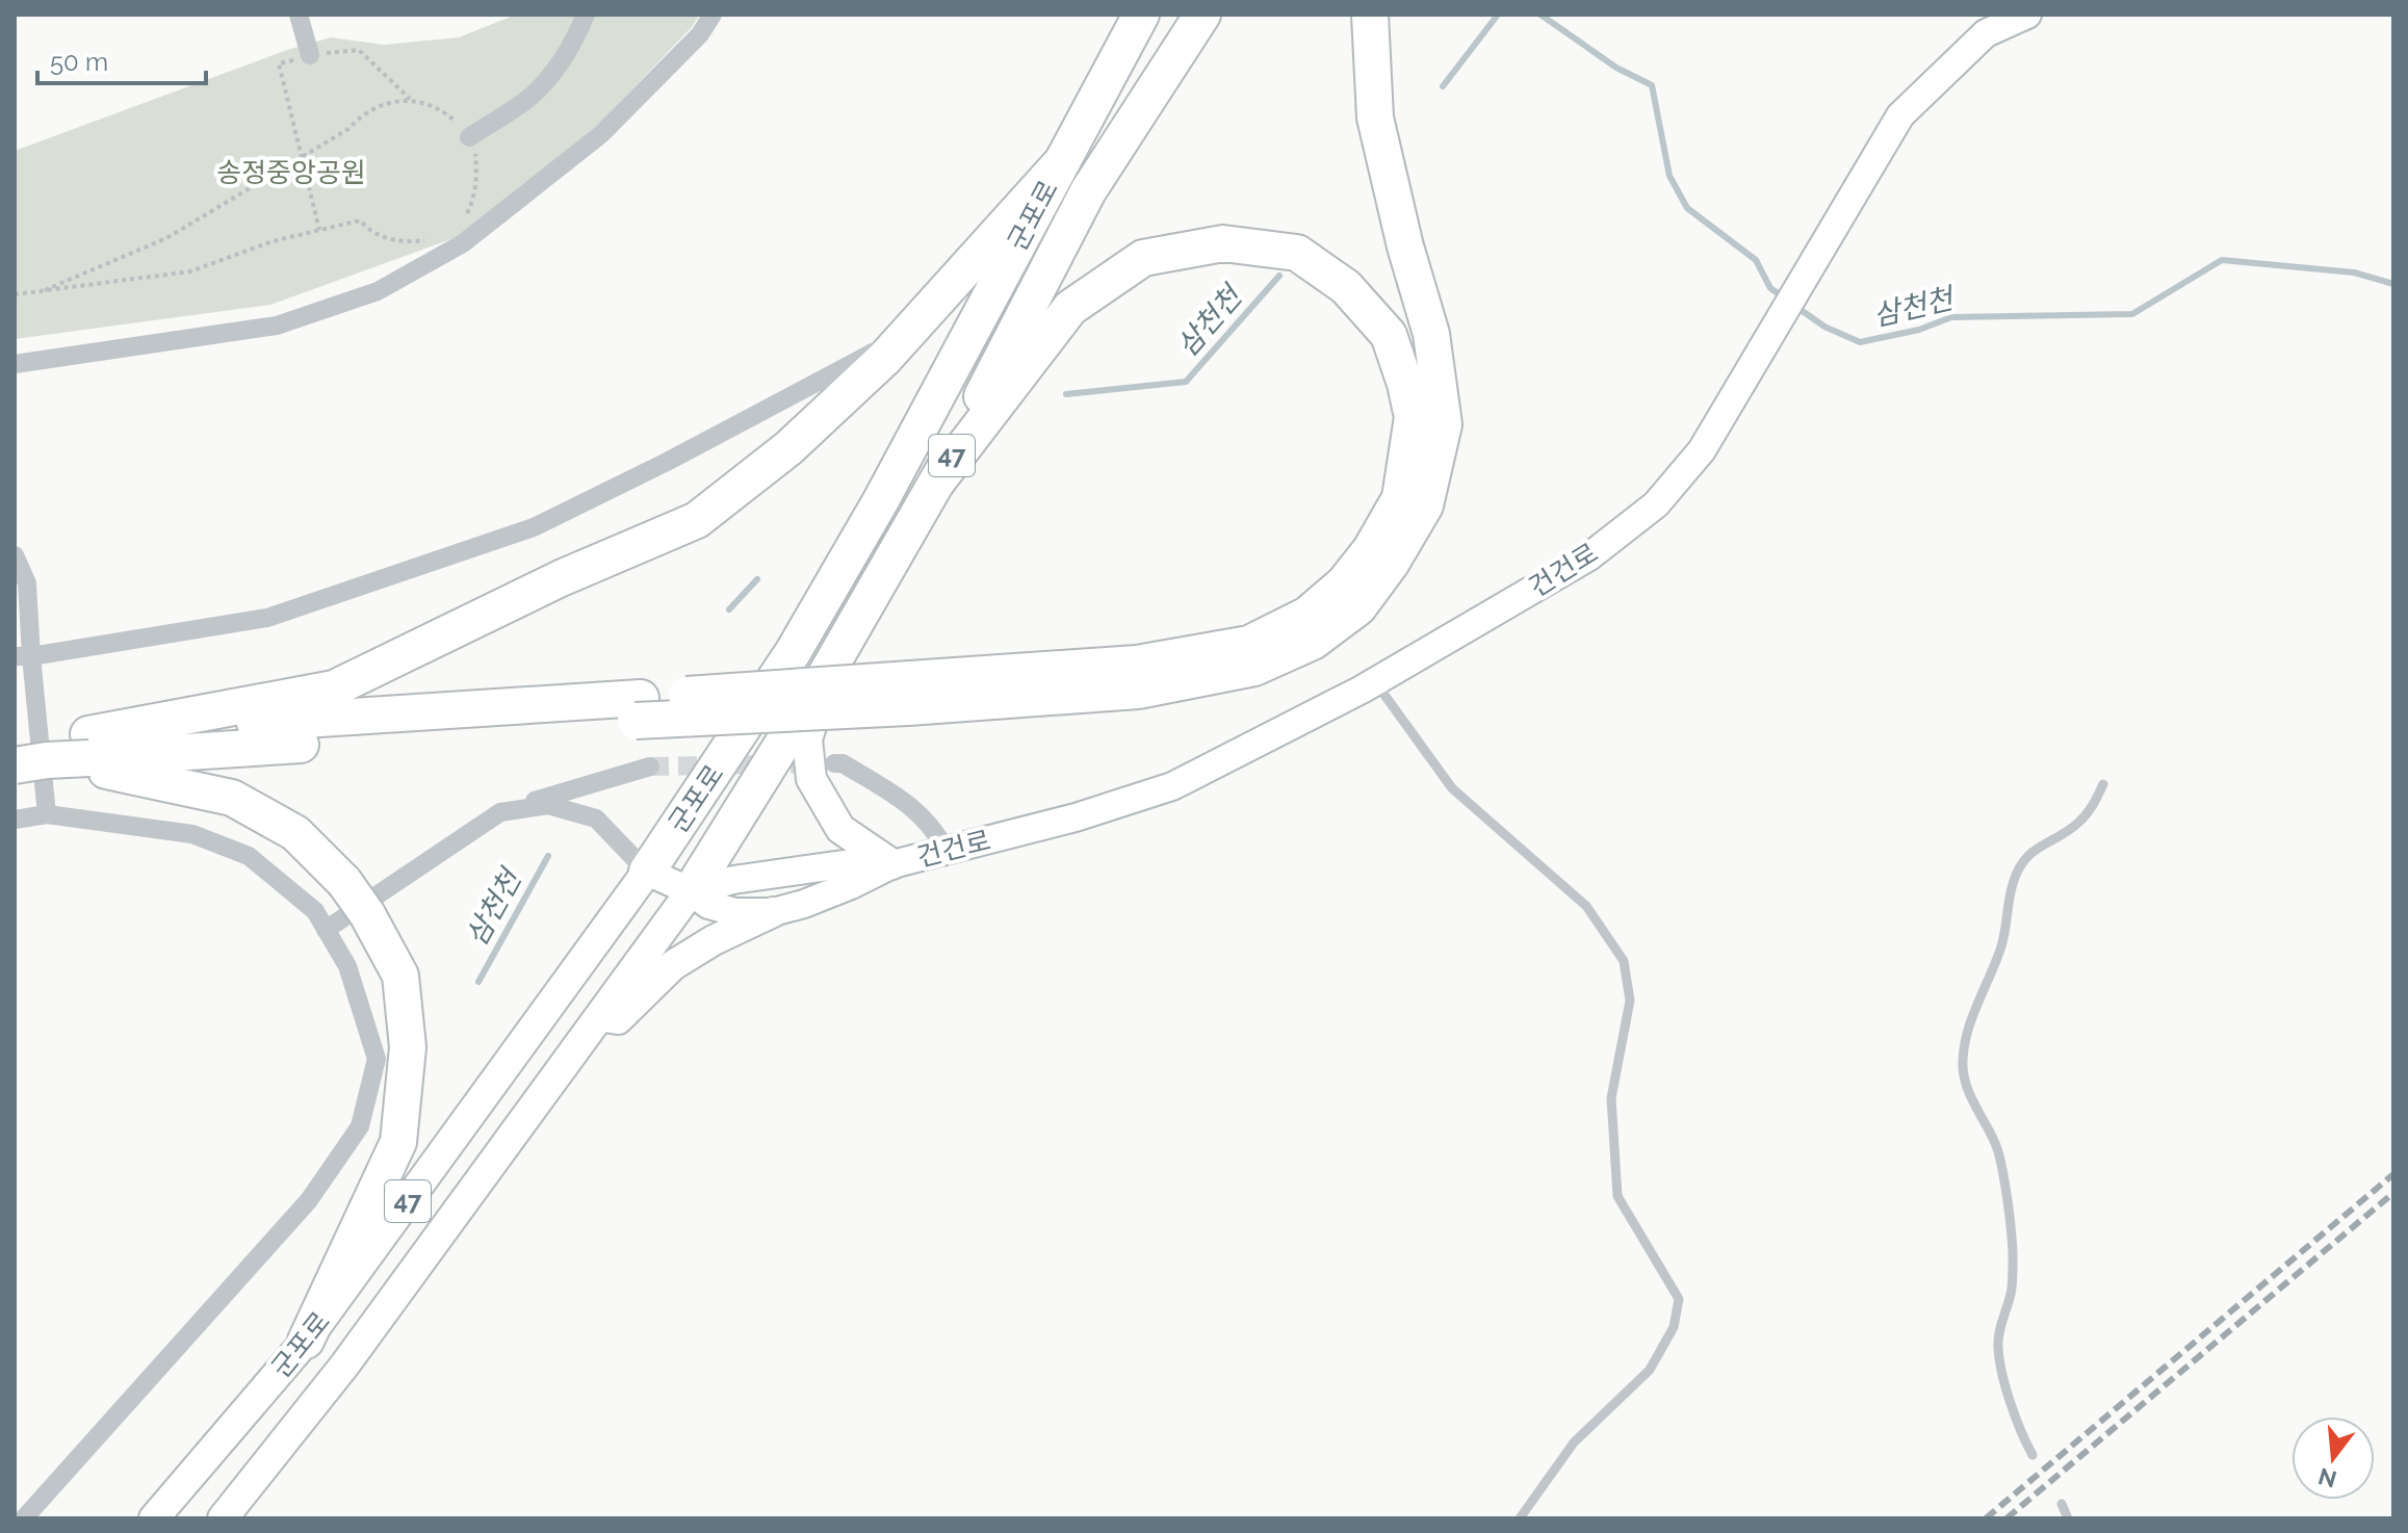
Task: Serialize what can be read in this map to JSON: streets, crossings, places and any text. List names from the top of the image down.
{
  "streets": {
    "highway": ["군포로", "47"],
    "main road": ["건건로"]
  },
  "crossings": [
    ["군포로", "건건로"]
  ],
  "water": ["삼천천"],
  "parks": ["송정중앙공원"],
  "scale_bar": "50 m",
  "north": "bottom"
}
